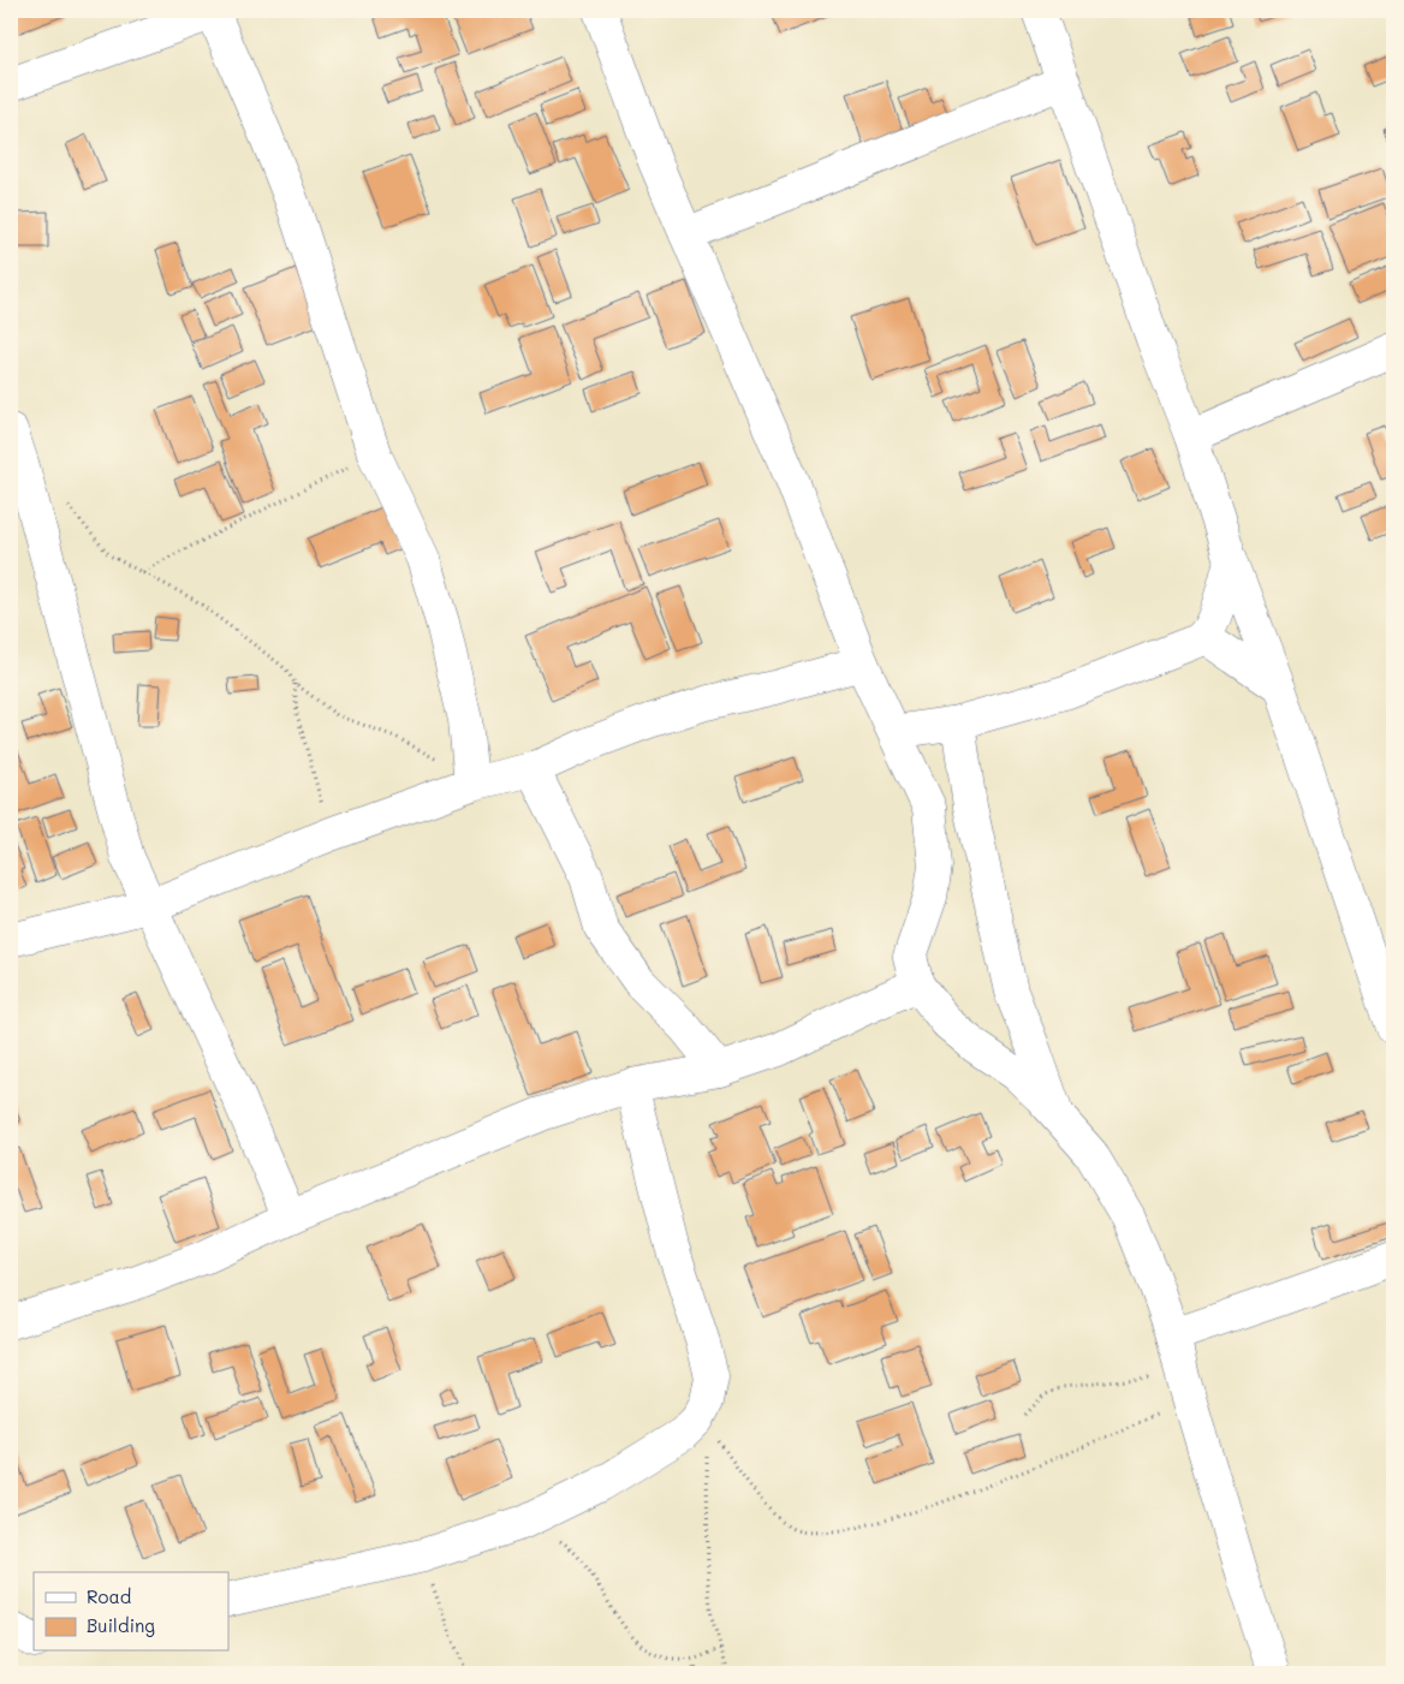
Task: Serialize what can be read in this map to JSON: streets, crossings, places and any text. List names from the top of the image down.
{
  "legend": ["Road", "Building"]
}
